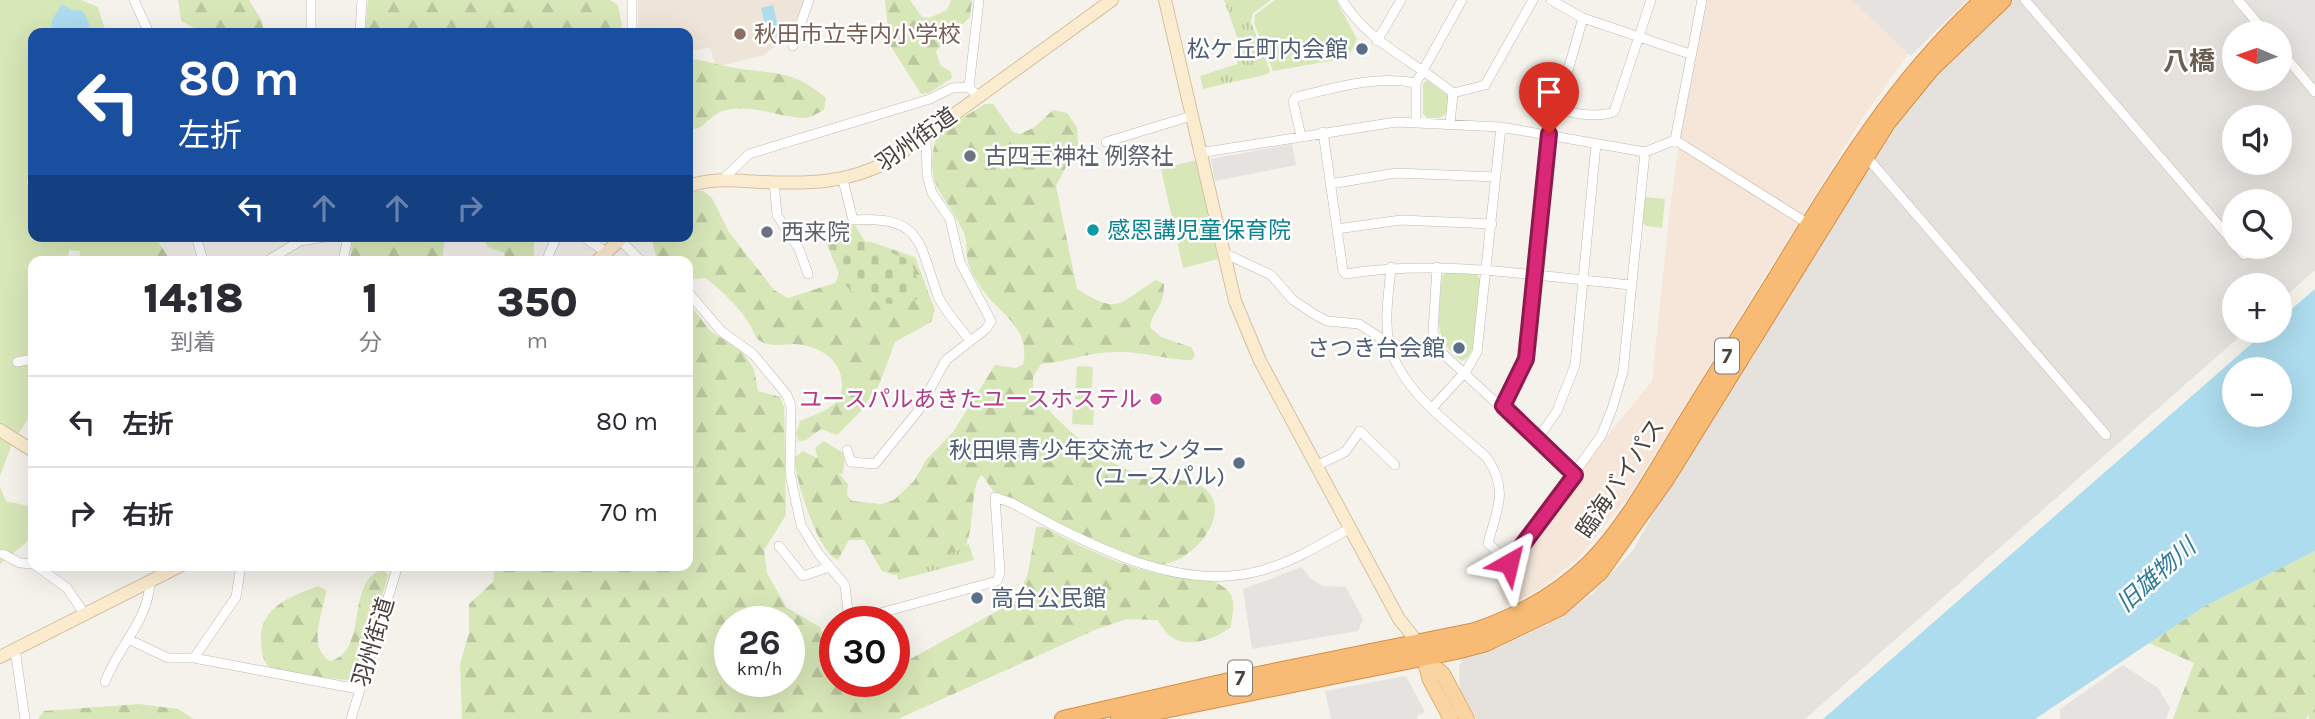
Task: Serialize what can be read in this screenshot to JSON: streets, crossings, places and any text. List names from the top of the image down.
{
  "streets": {
    "highway": ["7", "臨海バイパス"],
    "street": ["羽州街道"]
  },
  "districts": ["八橋"],
  "water": ["旧雄物川"],
  "places": [
    "秋田市立寺内小学校",
    "松ケ丘町内会館",
    "古四王神社 例祭社",
    "感恩講児童保育院",
    "西来院",
    "さつき台会館",
    "ユースパルあきたユースホステル",
    "秋田県青少年交流センター (ユースパル)",
    "高台公民館"
  ],
  "north": "left",
  "page": {
    "map_buttons": ["+", "−"],
    "turn": ["80 m", "左折"],
    "eta": [
      "14:18",
      "到着",
      "1",
      "分",
      "350",
      "m"
    ],
    "list": [
      {
        "name": "左折",
        "value": "80 m"
      },
      {
        "name": "右折",
        "value": "70 m"
      }
    ],
    "speed": "26 km/h",
    "limit": "30"
  }
}
